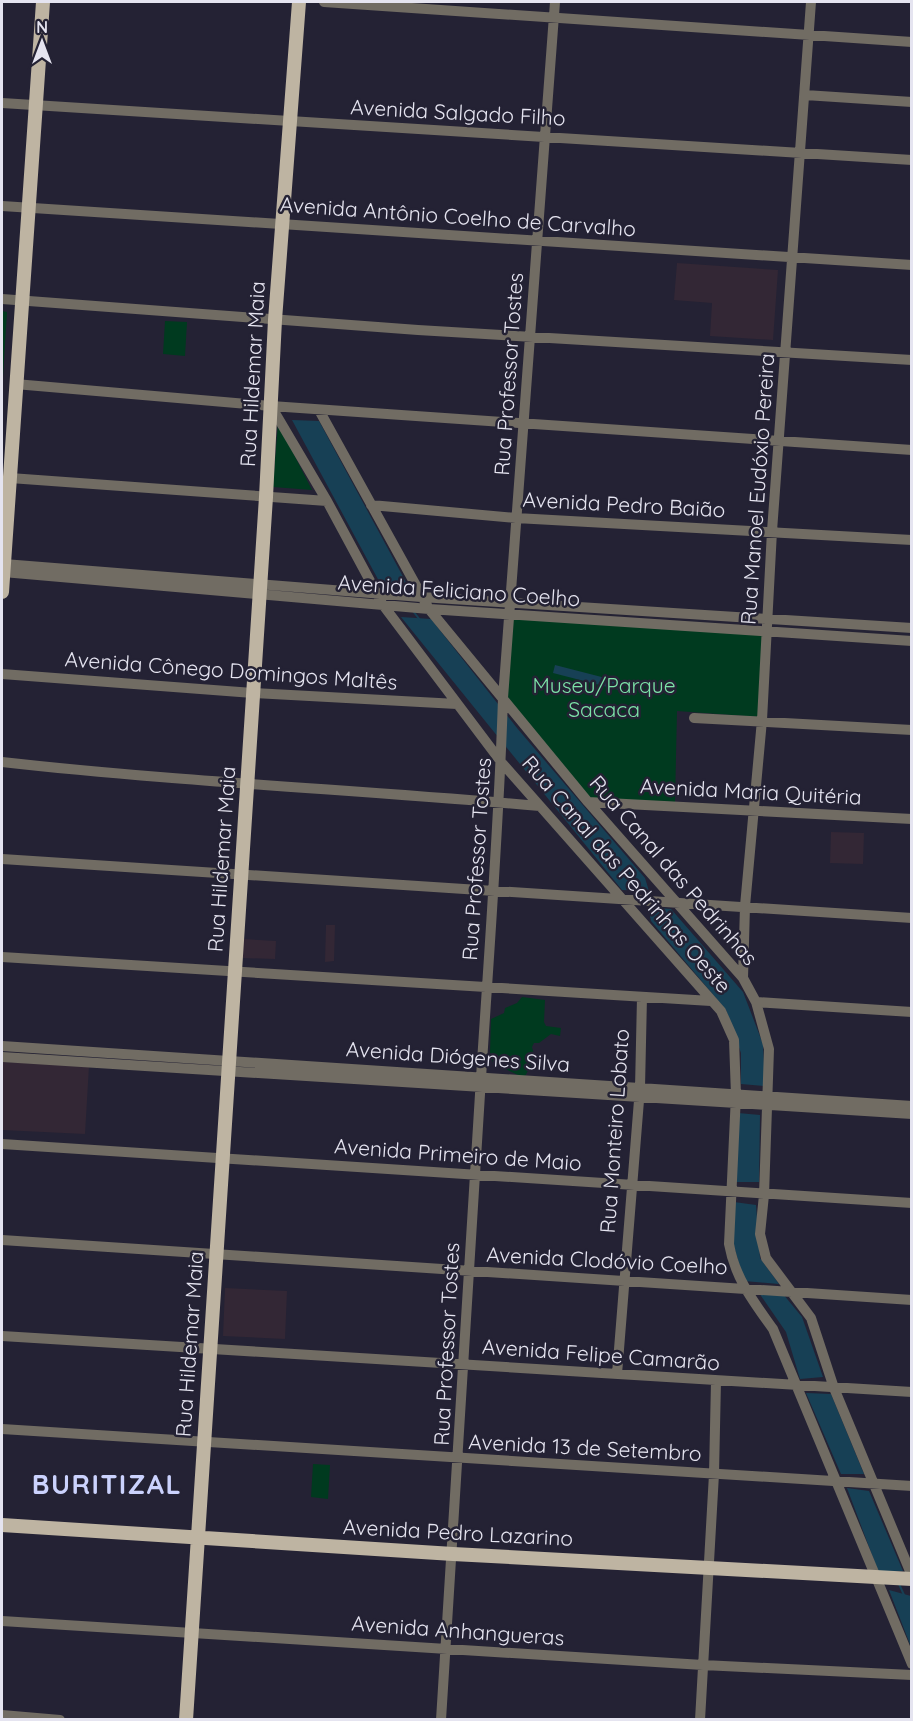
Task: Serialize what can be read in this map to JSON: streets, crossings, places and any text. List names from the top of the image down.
{
  "streets": {
    "main road": ["Rua Hildemar Maia", "Avenida Pedro Lazarino"],
    "street": [
      "Avenida Salgado Filho",
      "Avenida Antônio Coelho de Carvalho",
      "Rua Professor Tostes",
      "Rua Manoel Eudóxio Pereira",
      "Avenida Pedro Baião",
      "Avenida Feliciano Coelho",
      "Avenida Cônego Domingos Maltês",
      "Avenida Maria Quitéria",
      "Rua Canal das Pedrinhas",
      "Rua Canal das Pedrinhas Oeste",
      "Avenida Diógenes Silva",
      "Rua Monteiro Lobato",
      "Avenida Primeiro de Maio",
      "Avenida Clodóvio Coelho",
      "Avenida Felipe Camarão",
      "Avenida 13 de Setembro",
      "Avenida Anhangueras"
    ]
  },
  "crossings": [
    ["Avenida Salgado Filho", "Rua Hildemar Maia"],
    ["Avenida Salgado Filho", "Rua Professor Tostes"],
    ["Avenida Salgado Filho", "Rua Manoel Eudóxio Pereira"],
    ["Avenida Antônio Coelho de Carvalho", "Rua Hildemar Maia"],
    ["Avenida Antônio Coelho de Carvalho", "Rua Professor Tostes"],
    ["Avenida Antônio Coelho de Carvalho", "Rua Manoel Eudóxio Pereira"],
    ["Rua Hildemar Maia", "Avenida Feliciano Coelho"],
    ["Rua Hildemar Maia", "Avenida Cônego Domingos Maltês"],
    ["Rua Hildemar Maia", "Rua Canal das Pedrinhas Oeste"],
    ["Rua Hildemar Maia", "Avenida Diógenes Silva"],
    ["Rua Hildemar Maia", "Avenida Primeiro de Maio"],
    ["Rua Hildemar Maia", "Avenida Clodóvio Coelho"],
    ["Rua Hildemar Maia", "Avenida Felipe Camarão"],
    ["Rua Hildemar Maia", "Avenida 13 de Setembro"],
    ["Rua Hildemar Maia", "Avenida Pedro Lazarino"],
    ["Rua Hildemar Maia", "Avenida Anhangueras"],
    ["Rua Professor Tostes", "Avenida Pedro Baião"],
    ["Rua Professor Tostes", "Avenida Feliciano Coelho"],
    ["Rua Professor Tostes", "Rua Canal das Pedrinhas"],
    ["Rua Professor Tostes", "Rua Canal das Pedrinhas Oeste"],
    ["Rua Professor Tostes", "Avenida Diógenes Silva"],
    ["Rua Professor Tostes", "Avenida Primeiro de Maio"],
    ["Rua Professor Tostes", "Avenida Clodóvio Coelho"],
    ["Rua Professor Tostes", "Avenida Felipe Camarão"],
    ["Rua Professor Tostes", "Avenida 13 de Setembro"],
    ["Rua Professor Tostes", "Avenida Pedro Lazarino"],
    ["Rua Professor Tostes", "Avenida Anhangueras"],
    ["Rua Manoel Eudóxio Pereira", "Avenida Pedro Baião"],
    ["Rua Manoel Eudóxio Pereira", "Avenida Feliciano Coelho"],
    ["Rua Manoel Eudóxio Pereira", "Avenida Maria Quitéria"],
    ["Rua Manoel Eudóxio Pereira", "Rua Canal das Pedrinhas"],
    ["Avenida Pedro Baião", "Rua Canal das Pedrinhas"],
    ["Avenida Feliciano Coelho", "Rua Canal das Pedrinhas"],
    ["Avenida Feliciano Coelho", "Rua Canal das Pedrinhas Oeste"],
    ["Avenida Cônego Domingos Maltês", "Rua Canal das Pedrinhas Oeste"],
    ["Avenida Maria Quitéria", "Rua Canal das Pedrinhas"],
    ["Rua Canal das Pedrinhas", "Avenida Diógenes Silva"],
    ["Rua Canal das Pedrinhas", "Avenida Primeiro de Maio"],
    ["Rua Canal das Pedrinhas", "Avenida Clodóvio Coelho"],
    ["Rua Canal das Pedrinhas", "Avenida Felipe Camarão"],
    ["Rua Canal das Pedrinhas", "Avenida 13 de Setembro"],
    ["Rua Canal das Pedrinhas", "Avenida Pedro Lazarino"],
    ["Rua Canal das Pedrinhas Oeste", "Avenida Diógenes Silva"],
    ["Rua Canal das Pedrinhas Oeste", "Avenida Primeiro de Maio"],
    ["Rua Canal das Pedrinhas Oeste", "Avenida Clodóvio Coelho"],
    ["Rua Canal das Pedrinhas Oeste", "Avenida Felipe Camarão"],
    ["Rua Canal das Pedrinhas Oeste", "Avenida 13 de Setembro"],
    ["Avenida Diógenes Silva", "Rua Monteiro Lobato"],
    ["Rua Monteiro Lobato", "Avenida Primeiro de Maio"],
    ["Rua Monteiro Lobato", "Avenida Clodóvio Coelho"],
    ["Rua Monteiro Lobato", "Avenida Felipe Camarão"]
  ],
  "districts": ["BURITIZAL"],
  "parks": ["Museu/Parque Sacaca"],
  "north": "top"
}
